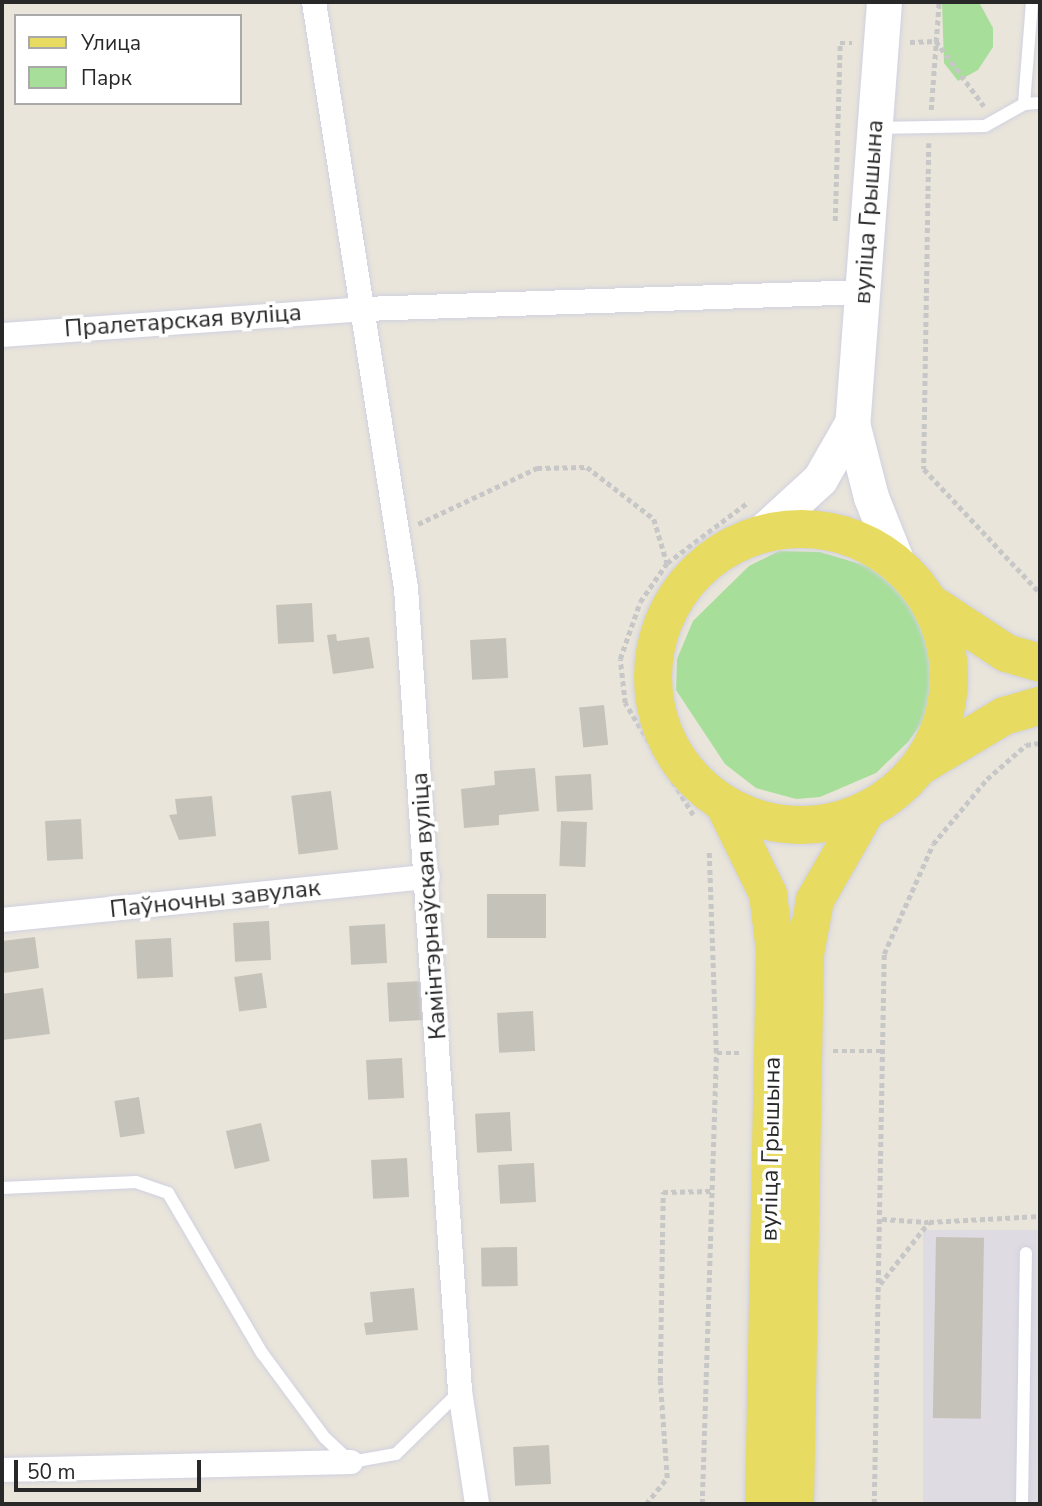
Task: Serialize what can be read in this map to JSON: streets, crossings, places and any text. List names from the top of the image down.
{
  "streets": {
    "main road": ["вуліца Грышына"],
    "street": ["Пралетарская вуліца", "Паўночны завулак", "Камінтэрнаўская вуліца"]
  },
  "crossings": [
    ["вуліца Грышына", "Пралетарская вуліца"],
    ["Пралетарская вуліца", "Камінтэрнаўская вуліца"],
    ["Паўночны завулак", "Камінтэрнаўская вуліца"]
  ],
  "legend": ["Улица", "Парк"],
  "scale_bar": "50 m"
}
